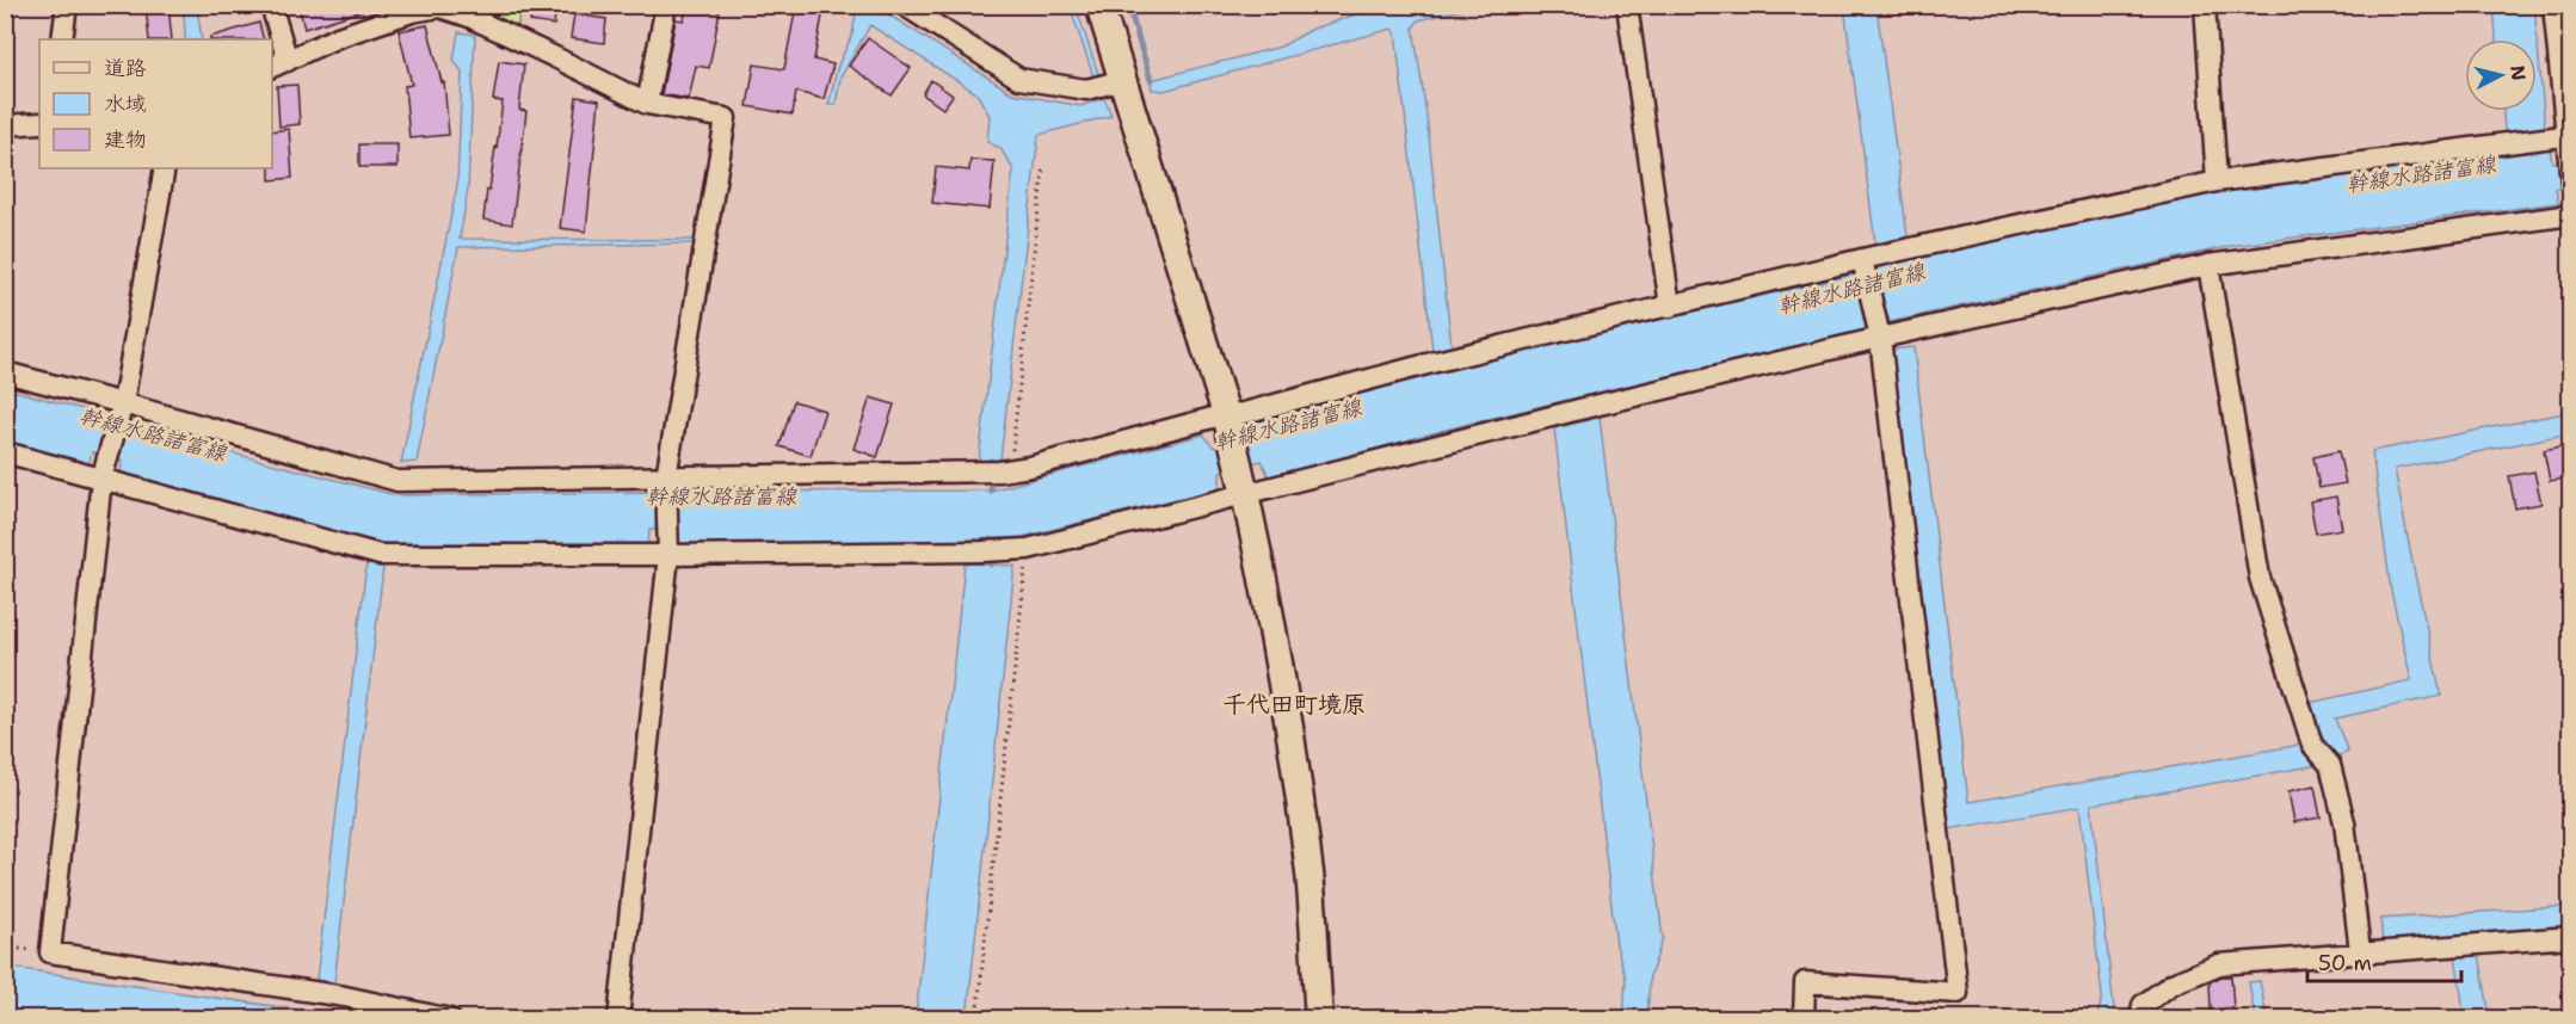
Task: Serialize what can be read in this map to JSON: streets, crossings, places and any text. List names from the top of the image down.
{
  "districts": ["千代田町境原"],
  "water": ["幹線水路諸富線"],
  "legend": ["道路", "水域", "建物"],
  "scale_bar": "50 m",
  "north": "right"
}
